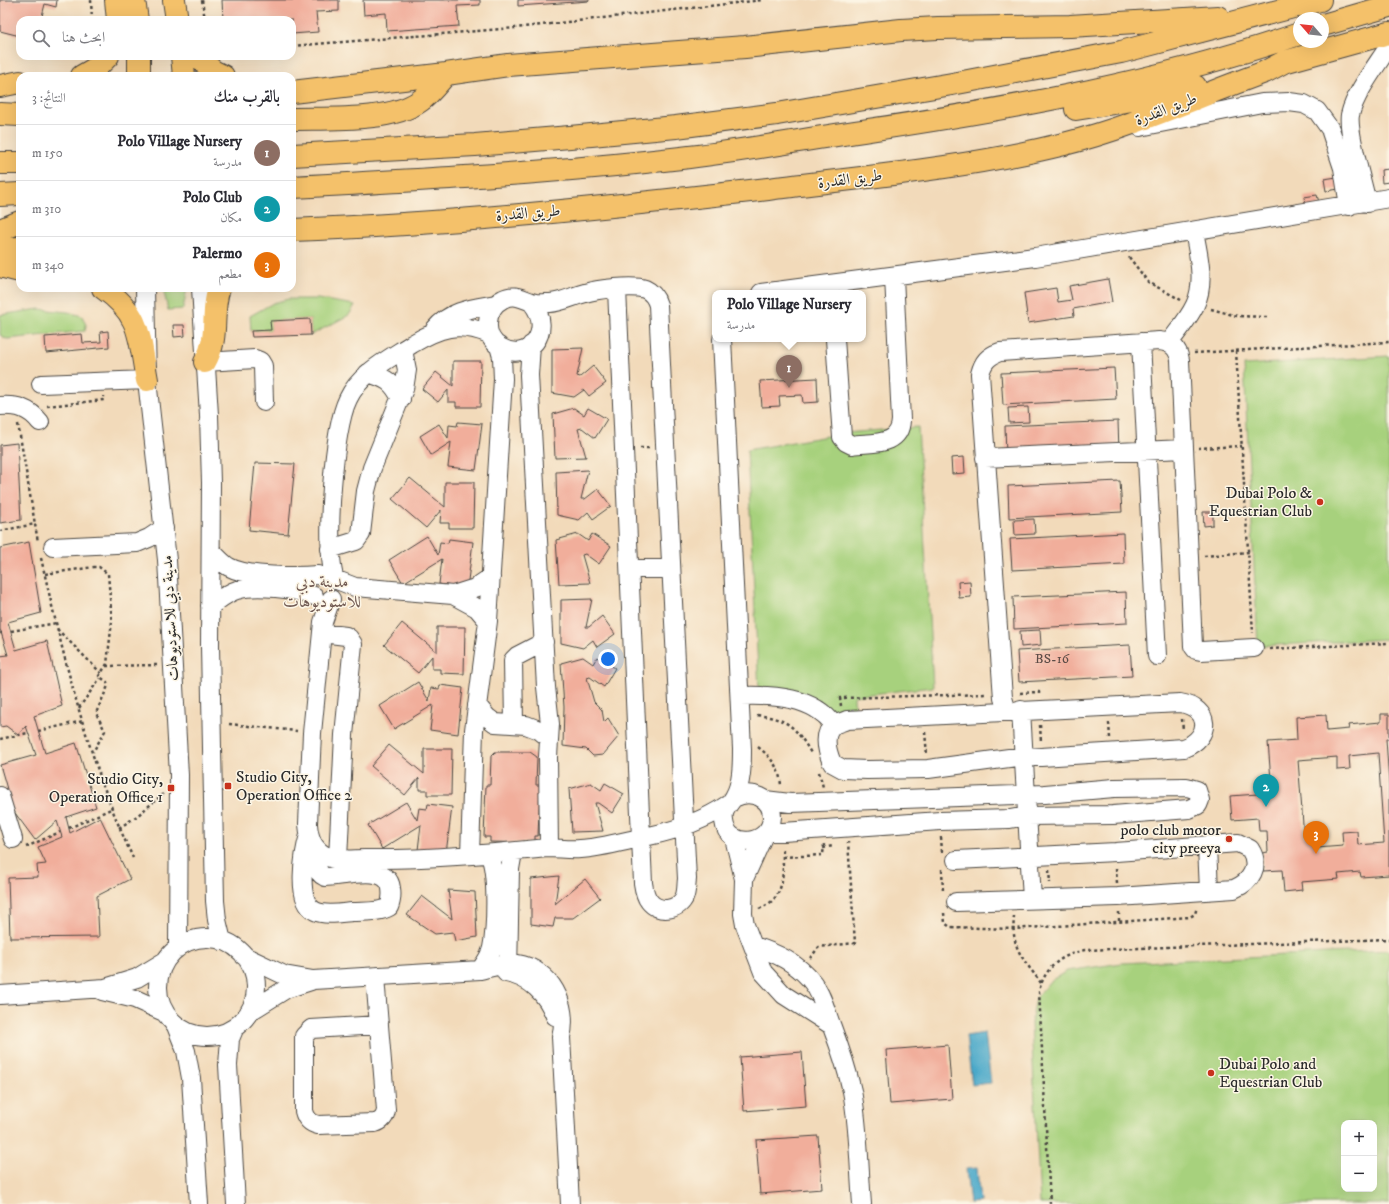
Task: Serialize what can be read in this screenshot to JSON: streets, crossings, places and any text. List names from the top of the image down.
{
  "streets": {
    "main road": ["طريق القدرة"],
    "street": ["مدينة دبي للاستوديوهات"]
  },
  "districts": ["مدينة دبي للاستوديوهات"],
  "places": {
    "other": ["Dubai Polo & Equestrian Club", "polo club motor city preeya", "Dubai Polo and Equestrian Club"],
    "transit": ["Studio City, Operation Office 2", "Studio City, Operation Office 1"]
  },
  "house_numbers": ["BS-16"],
  "north": "top left",
  "page": {
    "search": "ابحث هنا",
    "heading": ["بالقرب منك", "النتائج: 3"],
    "list": [
      {
        "mark": "1",
        "name": "Polo Village Nursery",
        "note": "مدرسة",
        "value": "150 m"
      },
      {
        "mark": "2",
        "name": "Polo Club",
        "note": "مكان",
        "value": "310 m"
      },
      {
        "mark": "3",
        "name": "Palermo",
        "note": "مطعم",
        "value": "340 m"
      }
    ],
    "popup": ["Polo Village Nursery", "مدرسة"],
    "pins": ["1", "2", "3"],
    "map_buttons": ["+", "−"]
  }
}
